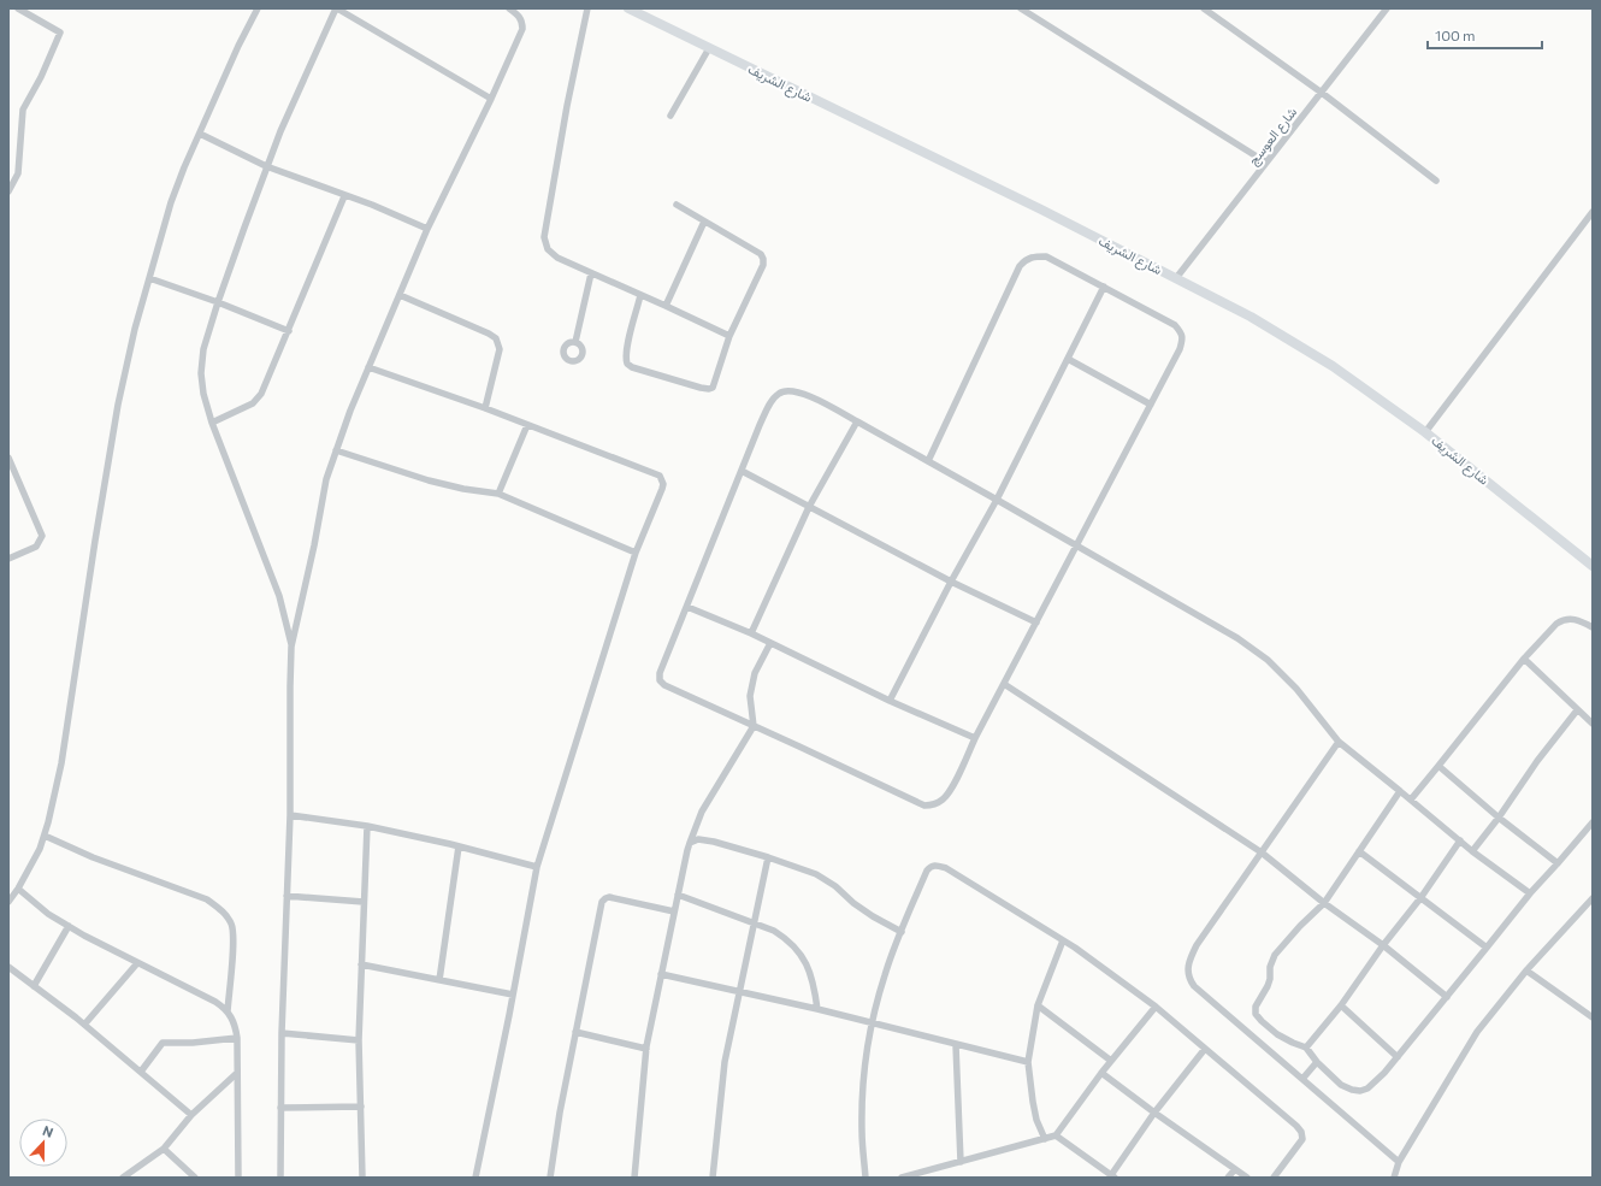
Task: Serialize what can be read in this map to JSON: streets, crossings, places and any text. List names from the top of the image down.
{
  "streets": {
    "main road": ["شارع الشريف"],
    "street": ["شارع العوسج"]
  },
  "crossings": [
    ["شارع الشريف", "شارع العوسج"]
  ],
  "scale_bar": "100 m",
  "north": "top"
}
